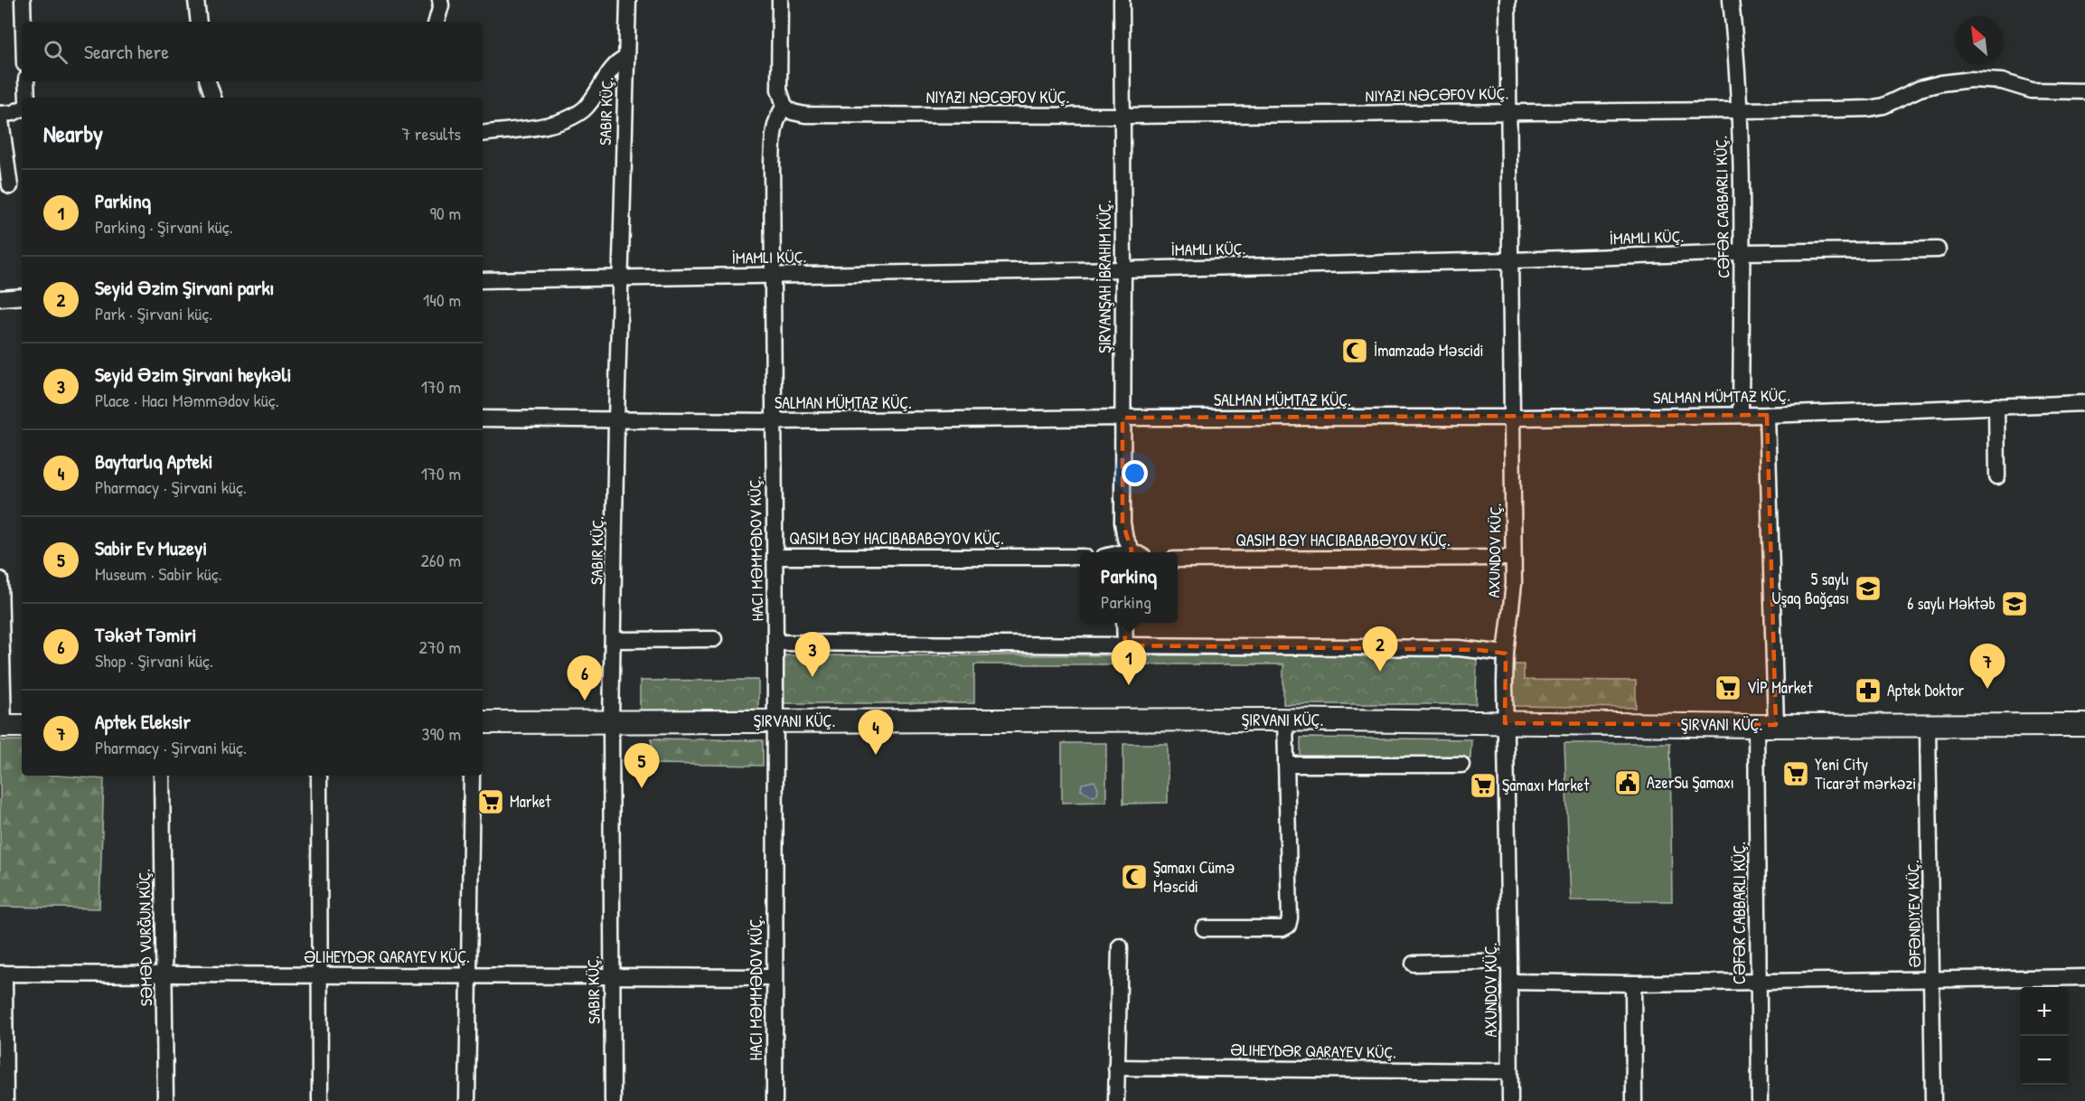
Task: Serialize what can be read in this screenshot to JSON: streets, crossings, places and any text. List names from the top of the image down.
{
  "streets": {
    "main road": ["ŞIRVANI KÜÇ."],
    "street": [
      "NIYAZI NƏCƏFOV KÜÇ.",
      "SABIR KÜÇ.",
      "ŞIRVANŞAH İBRAHIM KÜÇ.",
      "SALMAN MÜMTAZ KÜÇ.",
      "AXUNDOV KÜÇ.",
      "ƏFƏNDIYEV KÜÇ.",
      "SƏMƏD VURĞUN KÜÇ.",
      "ƏLIHEYDƏR QARAYEV KÜÇ."
    ]
  },
  "crossings": [
    ["NIYAZI NƏCƏFOV KÜÇ.", "ŞIRVANŞAH İBRAHIM KÜÇ."],
    ["NIYAZI NƏCƏFOV KÜÇ.", "AXUNDOV KÜÇ."],
    ["SABIR KÜÇ.", "SALMAN MÜMTAZ KÜÇ."],
    ["SABIR KÜÇ.", "ŞIRVANI KÜÇ."],
    ["SABIR KÜÇ.", "ƏLIHEYDƏR QARAYEV KÜÇ."],
    ["ŞIRVANŞAH İBRAHIM KÜÇ.", "SALMAN MÜMTAZ KÜÇ."],
    ["SALMAN MÜMTAZ KÜÇ.", "AXUNDOV KÜÇ."],
    ["AXUNDOV KÜÇ.", "ŞIRVANI KÜÇ."],
    ["AXUNDOV KÜÇ.", "ƏLIHEYDƏR QARAYEV KÜÇ."],
    ["ŞIRVANI KÜÇ.", "ƏFƏNDIYEV KÜÇ."],
    ["SƏMƏD VURĞUN KÜÇ.", "ƏLIHEYDƏR QARAYEV KÜÇ."]
  ],
  "places": {
    "mosque": ["İmamzadə Məscidi", "Şamaxı Cümə Məscidi"],
    "school or university": ["5 saylı Uşaq Bağçası", "6 saylı Məktəb"],
    "supermarket": [
      "VİP Market",
      "Yeni City Ticarət mərkəzi",
      "Şamaxı Market",
      "Market"
    ],
    "pharmacy": ["Aptek Doktor"],
    "public building": ["AzerSu Şamaxı"]
  },
  "north": "top left",
  "page": {
    "search": "Search here",
    "heading": ["Nearby", "7 results"],
    "list": [
      {
        "mark": "1",
        "name": "Parkinq",
        "note": "Parking · Şirvani küç.",
        "value": "90 m"
      },
      {
        "mark": "2",
        "name": "Seyid Əzim Şirvani parkı",
        "note": "Park · Şirvani küç.",
        "value": "140 m"
      },
      {
        "mark": "3",
        "name": "Seyid Əzim Şirvani heykəli",
        "note": "Place · Hacı Məmmədov küç.",
        "value": "170 m"
      },
      {
        "mark": "4",
        "name": "Baytarlıq Apteki",
        "note": "Pharmacy · Şirvani küç.",
        "value": "170 m"
      },
      {
        "mark": "5",
        "name": "Sabir Ev Muzeyi",
        "note": "Museum · Sabir küç.",
        "value": "260 m"
      },
      {
        "mark": "6",
        "name": "Təkət Təmiri",
        "note": "Shop · Şirvani küç.",
        "value": "270 m"
      },
      {
        "mark": "7",
        "name": "Aptek Eleksir",
        "note": "Pharmacy · Şirvani küç.",
        "value": "390 m"
      }
    ],
    "popup": ["Parkinq", "Parking"],
    "pins": [
      "2",
      "3",
      "1",
      "7",
      "6",
      "4",
      "5"
    ],
    "map_buttons": ["+", "−"]
  }
}
